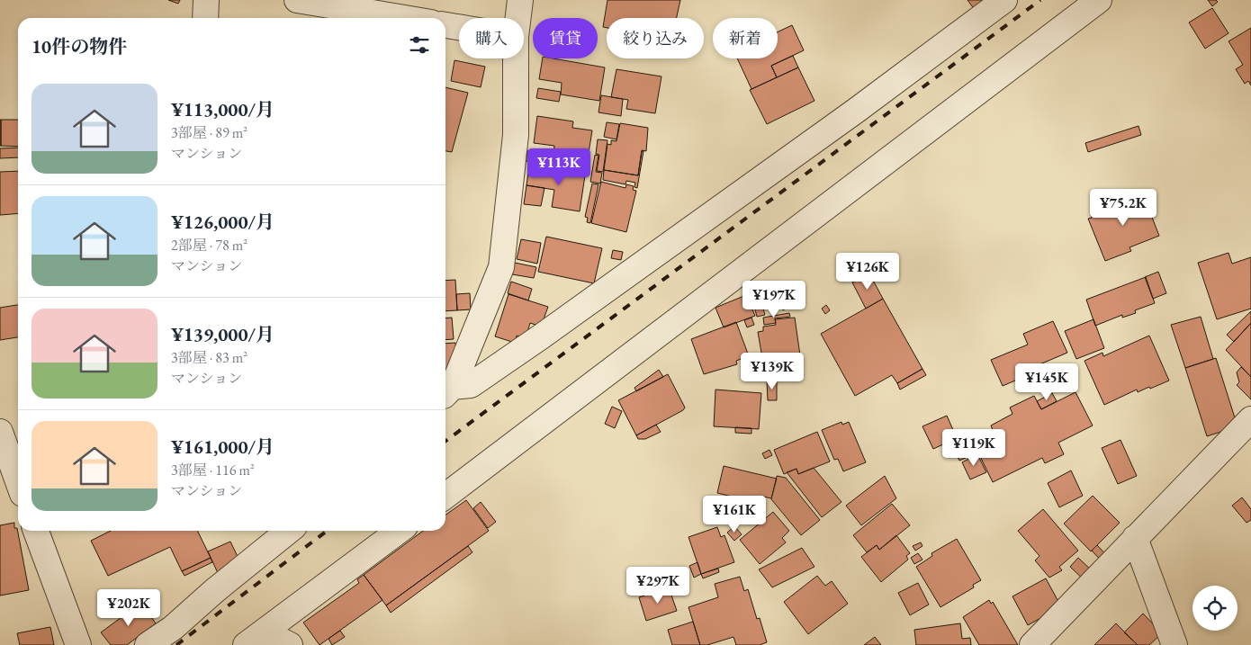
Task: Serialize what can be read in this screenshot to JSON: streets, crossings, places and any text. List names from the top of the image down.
{
  "page": {
    "chip": [
      "購入",
      "賃貸",
      "絞り込み",
      "新着"
    ],
    "heading": "10件の物件",
    "list": [
      {
        "name": "¥113,000/月",
        "note": "3部屋 · 89 m² · マンション"
      },
      {
        "name": "¥126,000/月",
        "note": "2部屋 · 78 m² · マンション"
      },
      {
        "name": "¥139,000/月",
        "note": "3部屋 · 83 m² · マンション"
      },
      {
        "name": "¥161,000/月",
        "note": "3部屋 · 116 m² · マンション"
      }
    ],
    "price": [
      "¥113K",
      "¥75.2K",
      "¥126K",
      "¥197K",
      "¥139K",
      "¥145K",
      "¥119K",
      "¥161K",
      "¥297K",
      "¥202K"
    ]
  }
}
